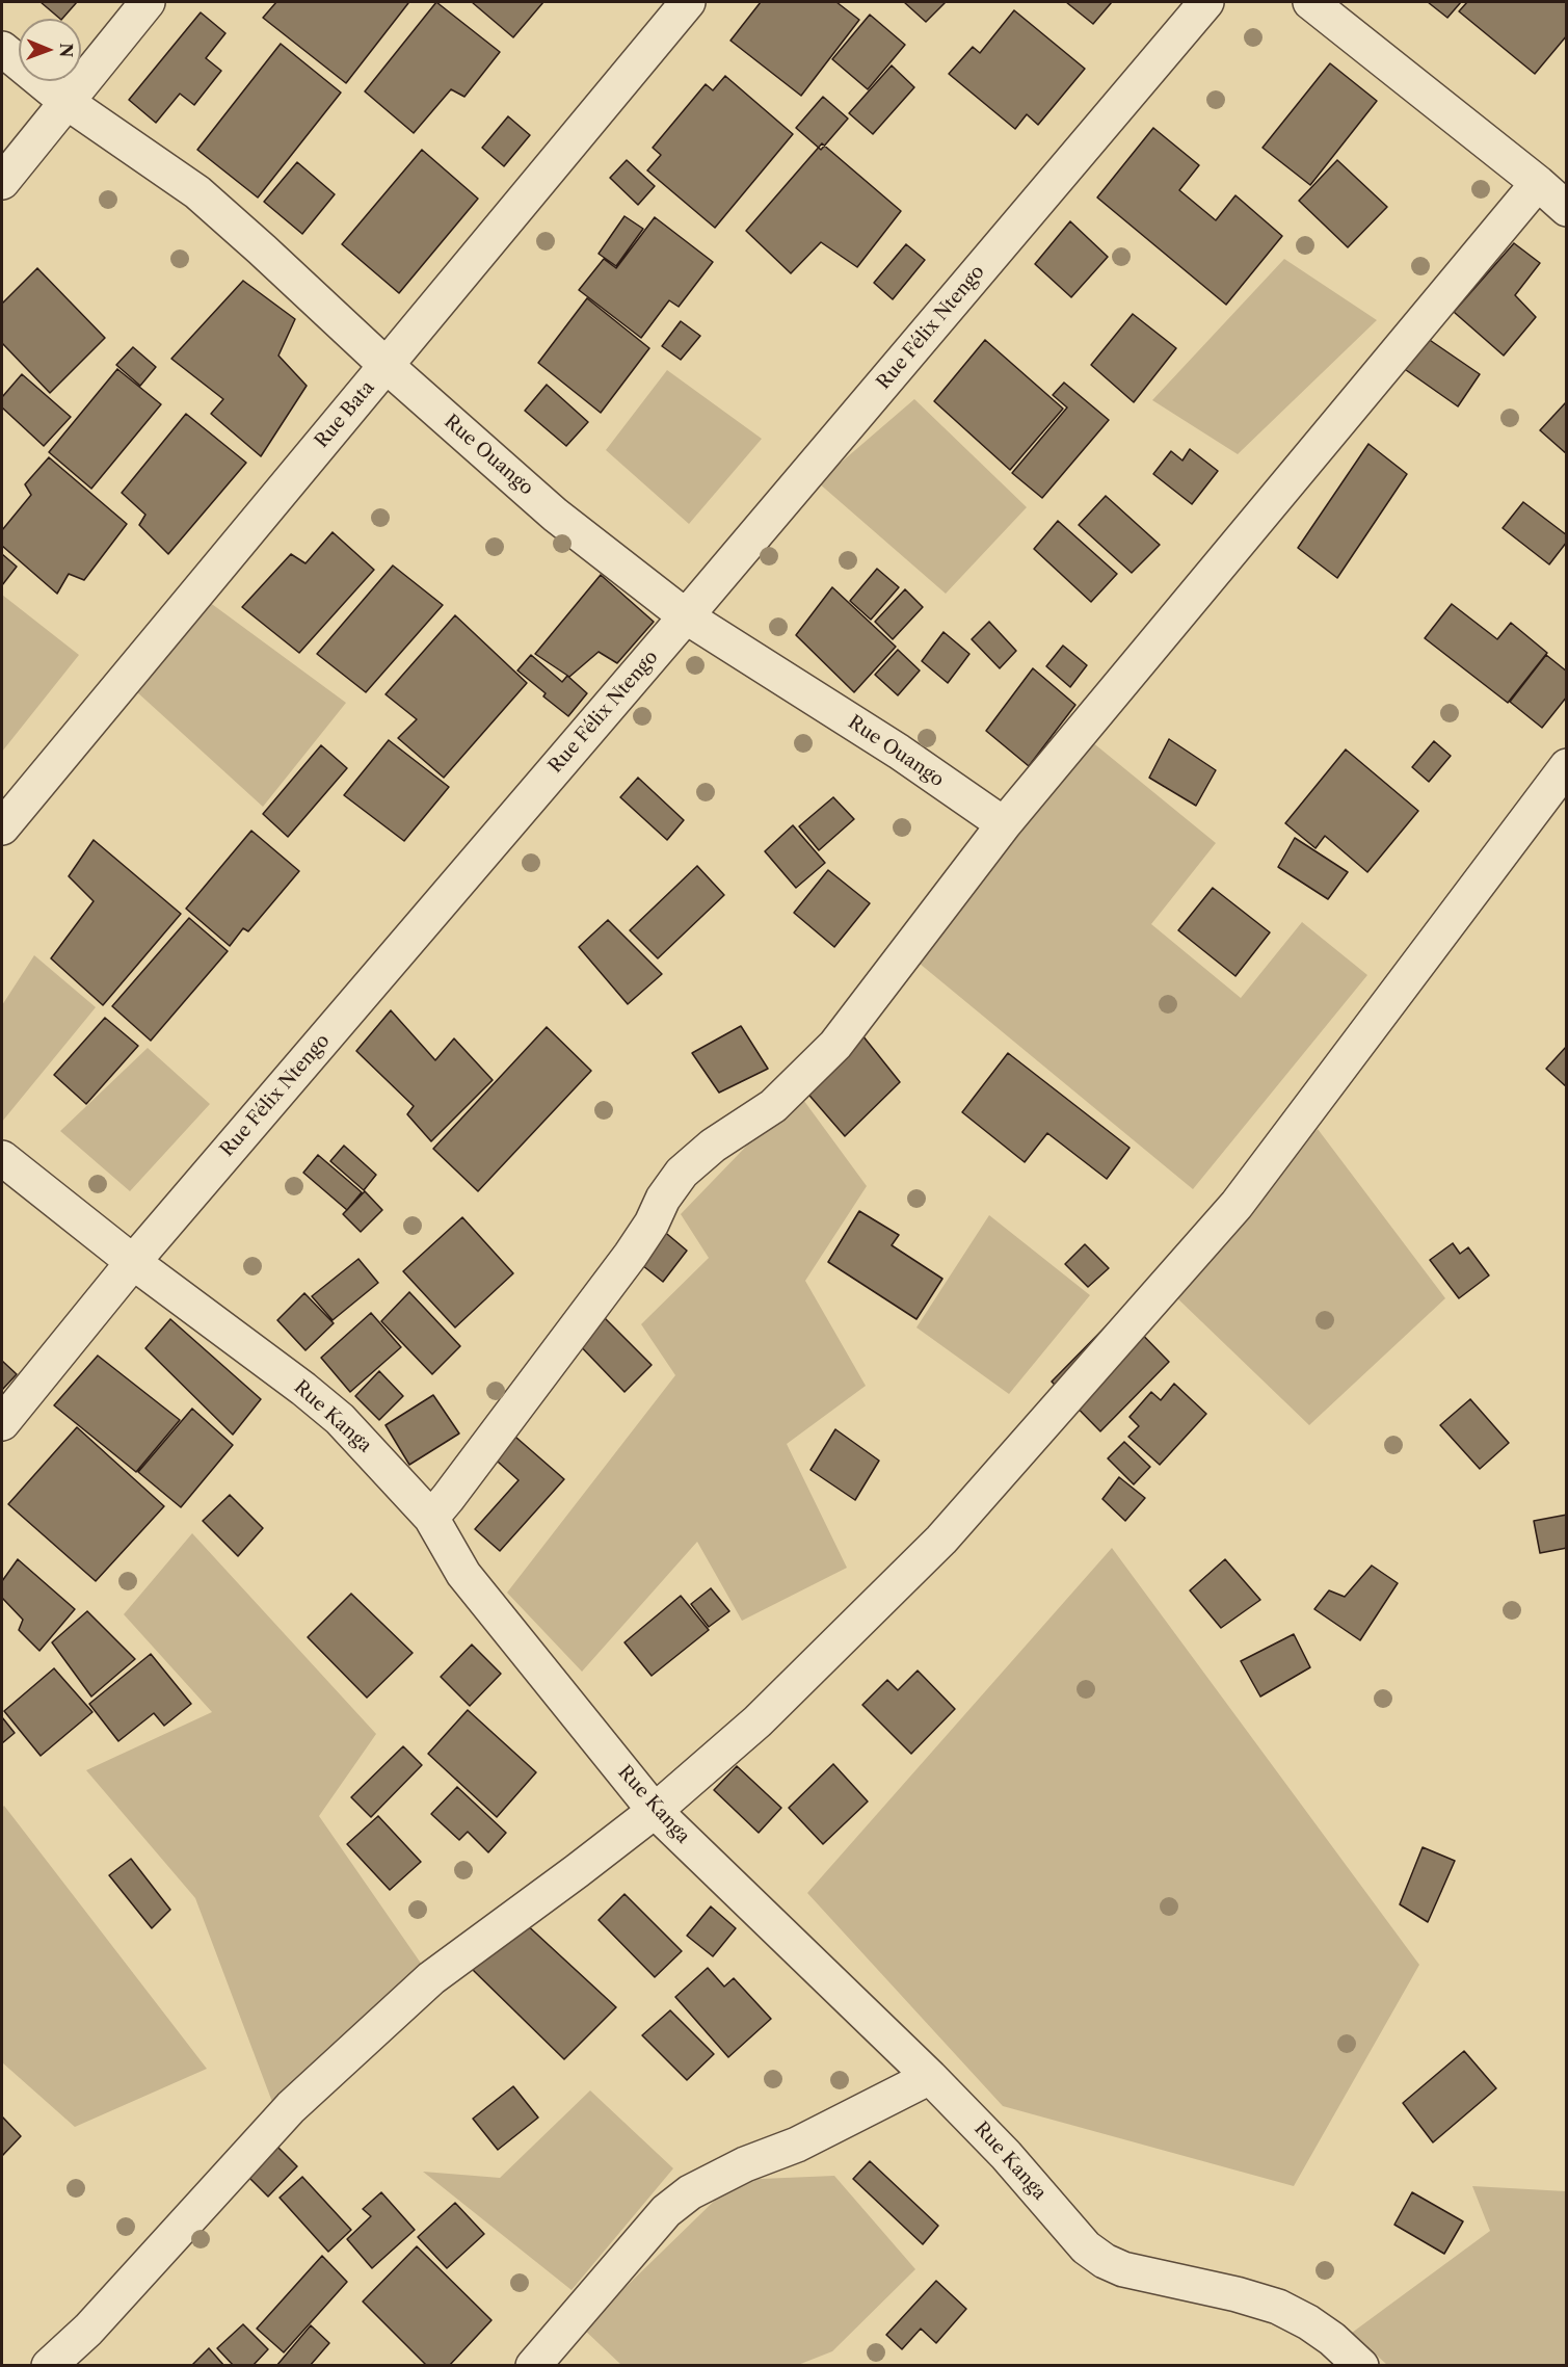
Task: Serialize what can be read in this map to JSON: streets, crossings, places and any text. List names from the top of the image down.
{
  "streets": {
    "street": [
      "Rue Félix Ntengo",
      "Rue Bata",
      "Rue Ouango",
      "Rue Kanga"
    ]
  },
  "crossings": [
    ["Rue Félix Ntengo", "Rue Ouango"],
    ["Rue Félix Ntengo", "Rue Kanga"],
    ["Rue Bata", "Rue Ouango"]
  ],
  "north": "right"
}
